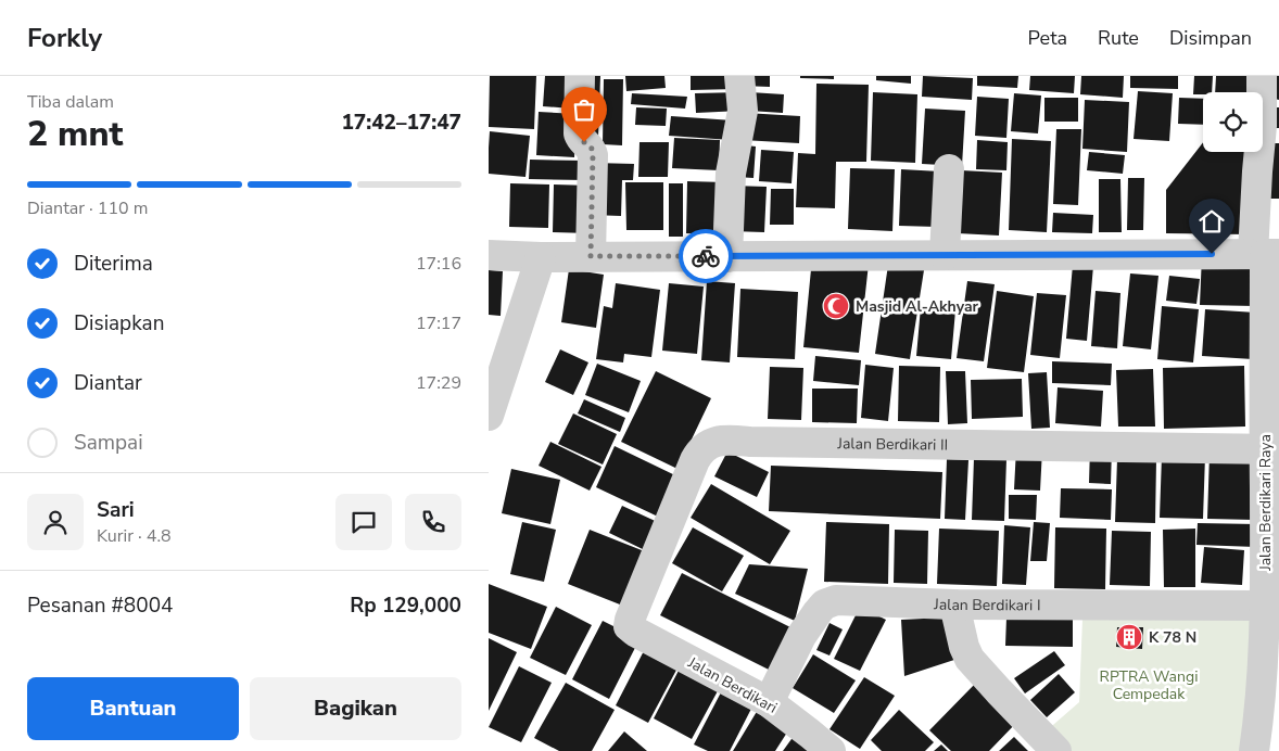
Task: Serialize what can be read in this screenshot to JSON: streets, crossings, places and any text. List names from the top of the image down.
{
  "streets": {
    "street": [
      "Jalan Berdikari II",
      "Jalan Berdikari Raya",
      "Jalan Berdikari I",
      "Jalan Berdikari"
    ]
  },
  "crossings": [
    ["Jalan Berdikari II", "Jalan Berdikari Raya"],
    ["Jalan Berdikari II", "Jalan Berdikari"],
    ["Jalan Berdikari Raya", "Jalan Berdikari I"],
    ["Jalan Berdikari I", "Jalan Berdikari"]
  ],
  "parks": ["RPTRA Wangi Cempedak"],
  "places": {
    "mosque": ["Masjid Al-Akhyar"],
    "building": ["K 78 N"]
  },
  "page": {
    "header": "Forkly",
    "nav": ["Peta", "Rute", "Disimpan"],
    "heading": ["2 mnt", "Tiba dalam", "17:42–17:47"],
    "panel": [
      "Sari",
      "Kurir · 4.8",
      "Pesanan #8004",
      "Rp 129,000"
    ],
    "bar": "Diantar · 110 m",
    "list": [
      ["Diterima", "17:16"],
      ["Disiapkan", "17:17"],
      ["Diantar", "17:29"],
      "Sampai"
    ],
    "buttons": ["Bantuan", "Bagikan"]
  }
}
